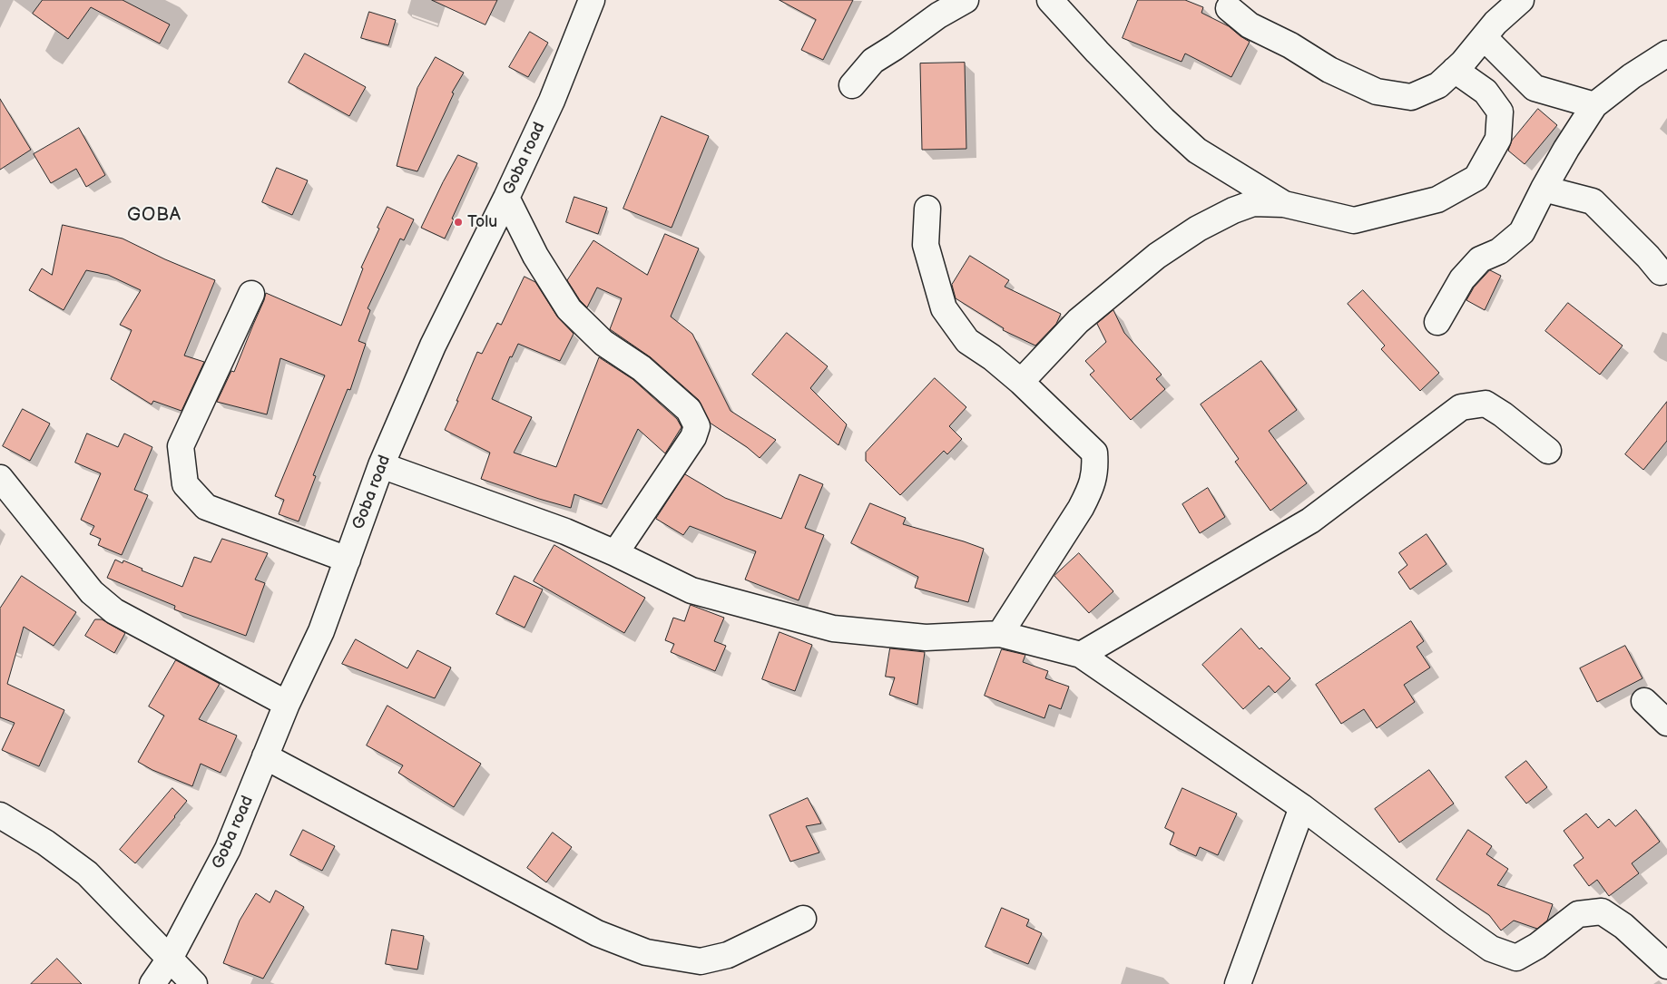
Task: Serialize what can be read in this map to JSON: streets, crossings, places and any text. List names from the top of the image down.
{
  "streets": {
    "street": ["Goba road"]
  },
  "districts": ["GOBA"],
  "places": ["Tolu"]
}
